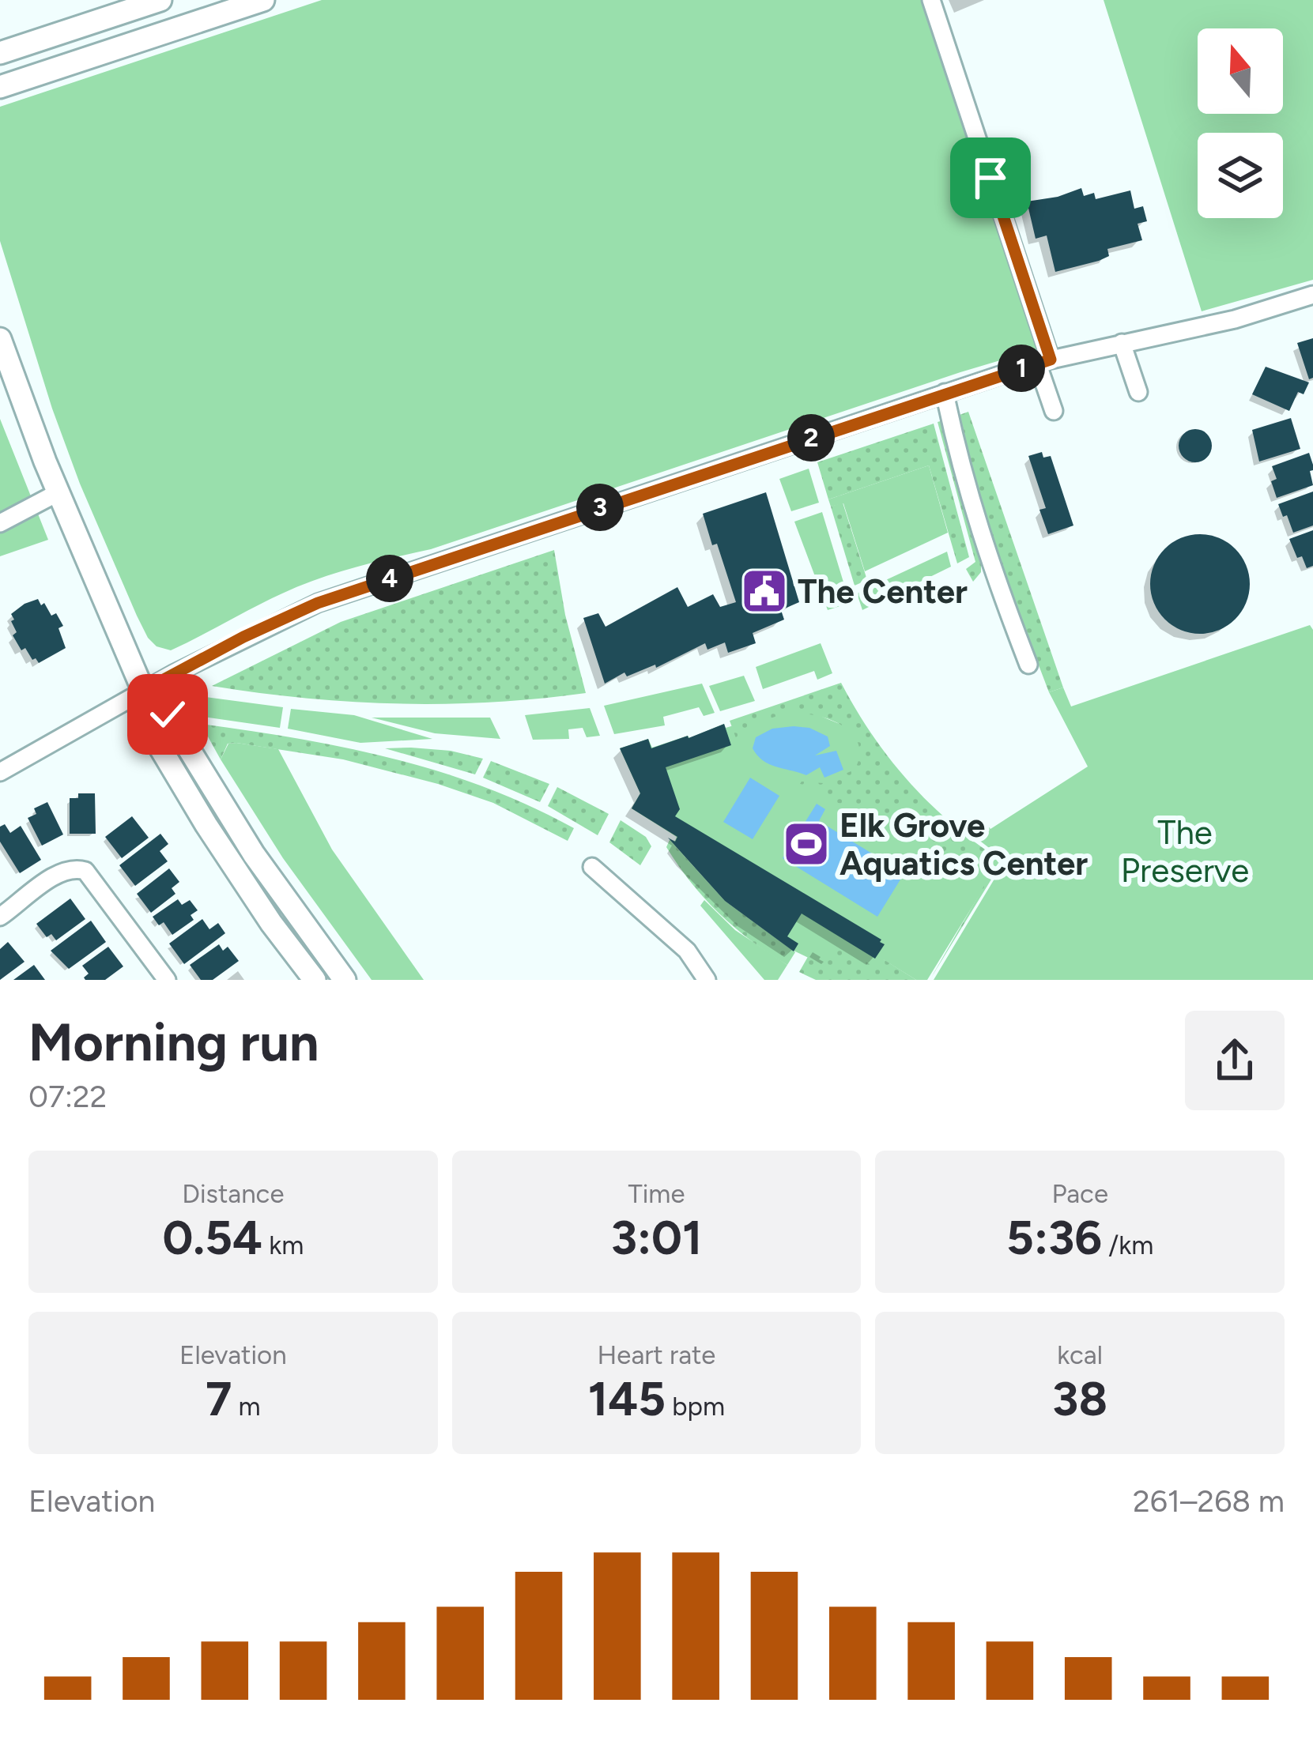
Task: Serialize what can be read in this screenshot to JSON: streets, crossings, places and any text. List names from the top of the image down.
{
  "parks": ["The Preserve"],
  "places": {
    "public building": ["The Center"],
    "sports": ["Elk Grove Aquatics Center"]
  },
  "north": "top",
  "page": {
    "pins": [
      "1",
      "2",
      "3",
      "4"
    ],
    "heading": ["Morning run", "07:22"],
    "stats": [
      ["Distance", "0.54 km"],
      ["Time", "3:01"],
      ["Pace", "5:36 /km"],
      ["Elevation", "7 m"],
      ["Heart rate", "145 bpm"],
      ["kcal", "38"]
    ],
    "chart": ["Elevation", "261–268 m"]
  }
}
